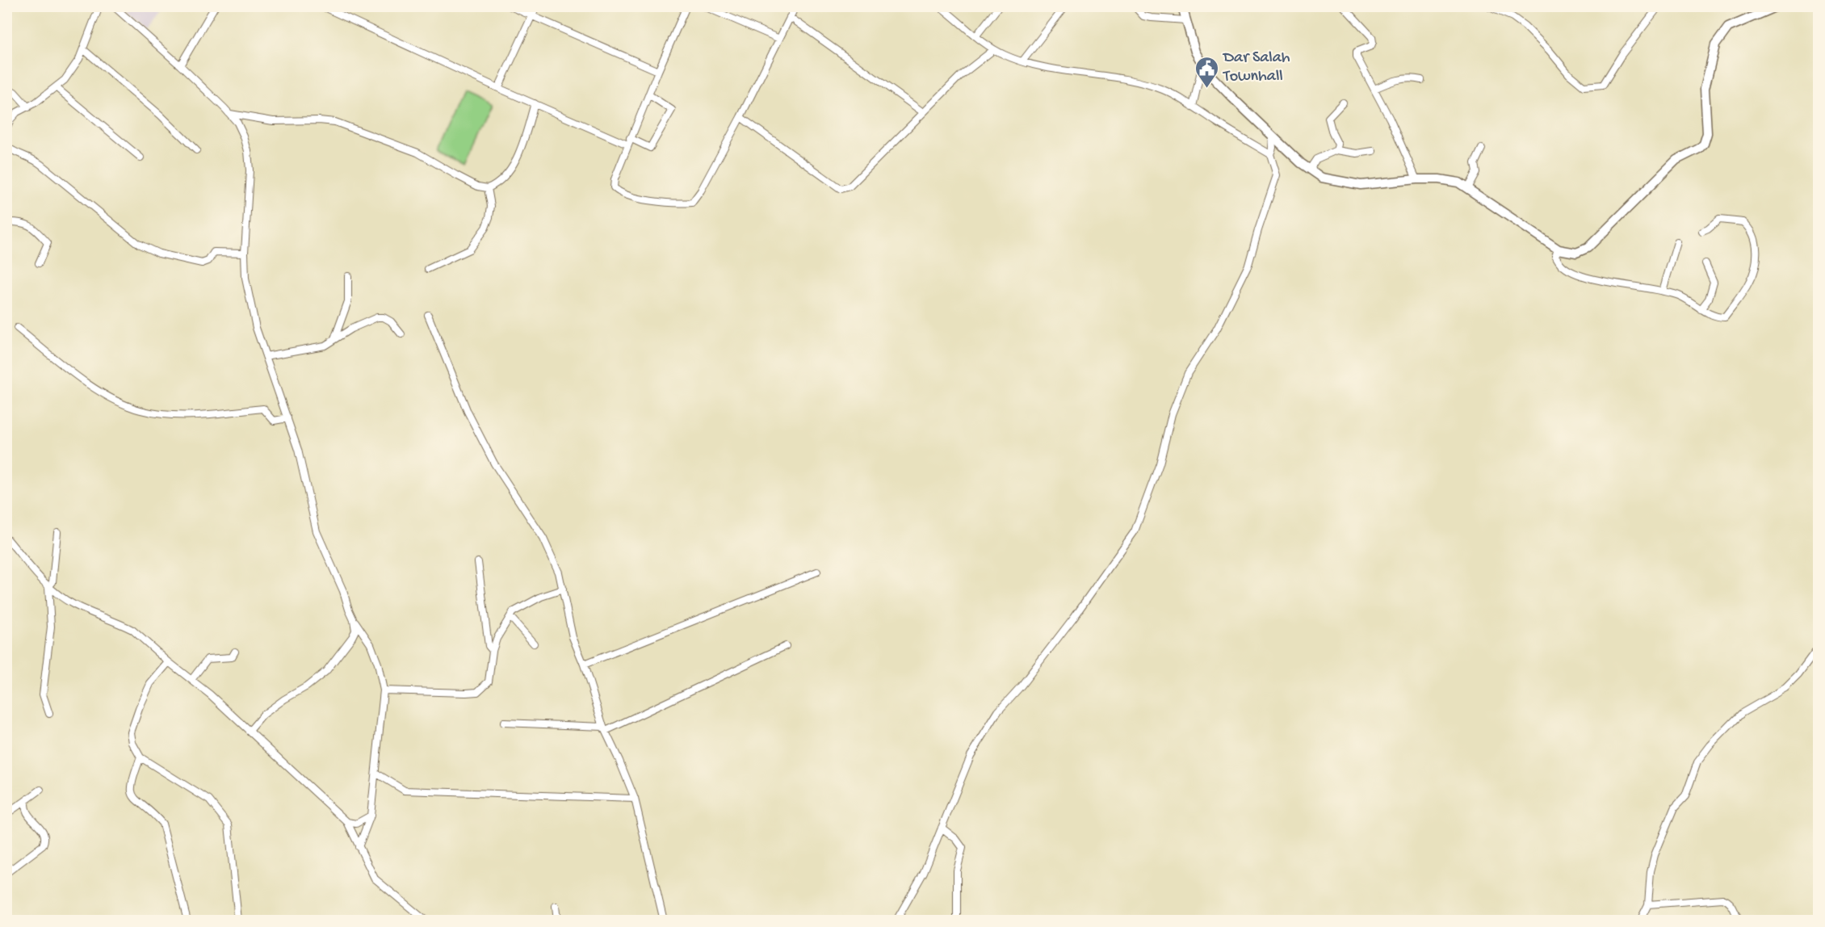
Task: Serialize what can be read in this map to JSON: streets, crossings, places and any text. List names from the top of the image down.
{
  "places": {
    "public building": ["Dar Salah Townhall"]
  }
}
